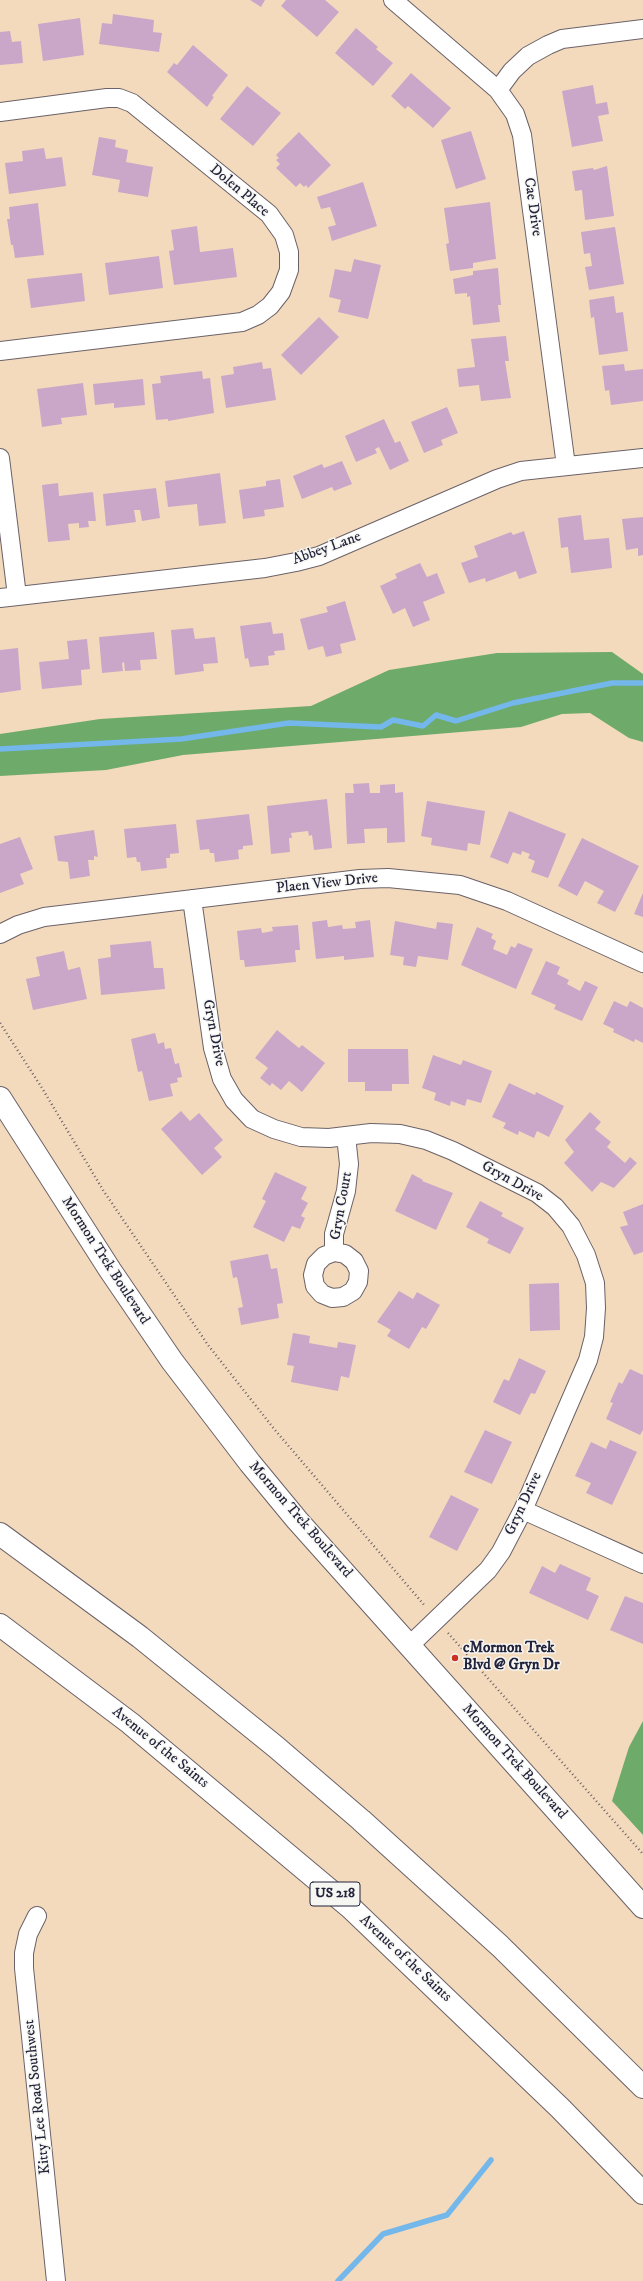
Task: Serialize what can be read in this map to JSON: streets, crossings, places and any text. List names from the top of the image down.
{
  "streets": {
    "main road": ["Mormon Trek Boulevard", "Avenue of the Saints", "US 218"],
    "street": [
      "Dolen Place",
      "Cae Drive",
      "Abbey Lane",
      "Plaen View Drive",
      "Gryn Drive",
      "Gryn Court",
      "Kitty Lee Road Southwest"
    ]
  },
  "crossings": [
    ["Cae Drive", "Abbey Lane"],
    ["Plaen View Drive", "Gryn Drive"],
    ["Gryn Drive", "Gryn Court"],
    ["Gryn Drive", "Mormon Trek Boulevard"]
  ],
  "places": ["cMormon Trek Blvd @ Gryn Dr"]
}
